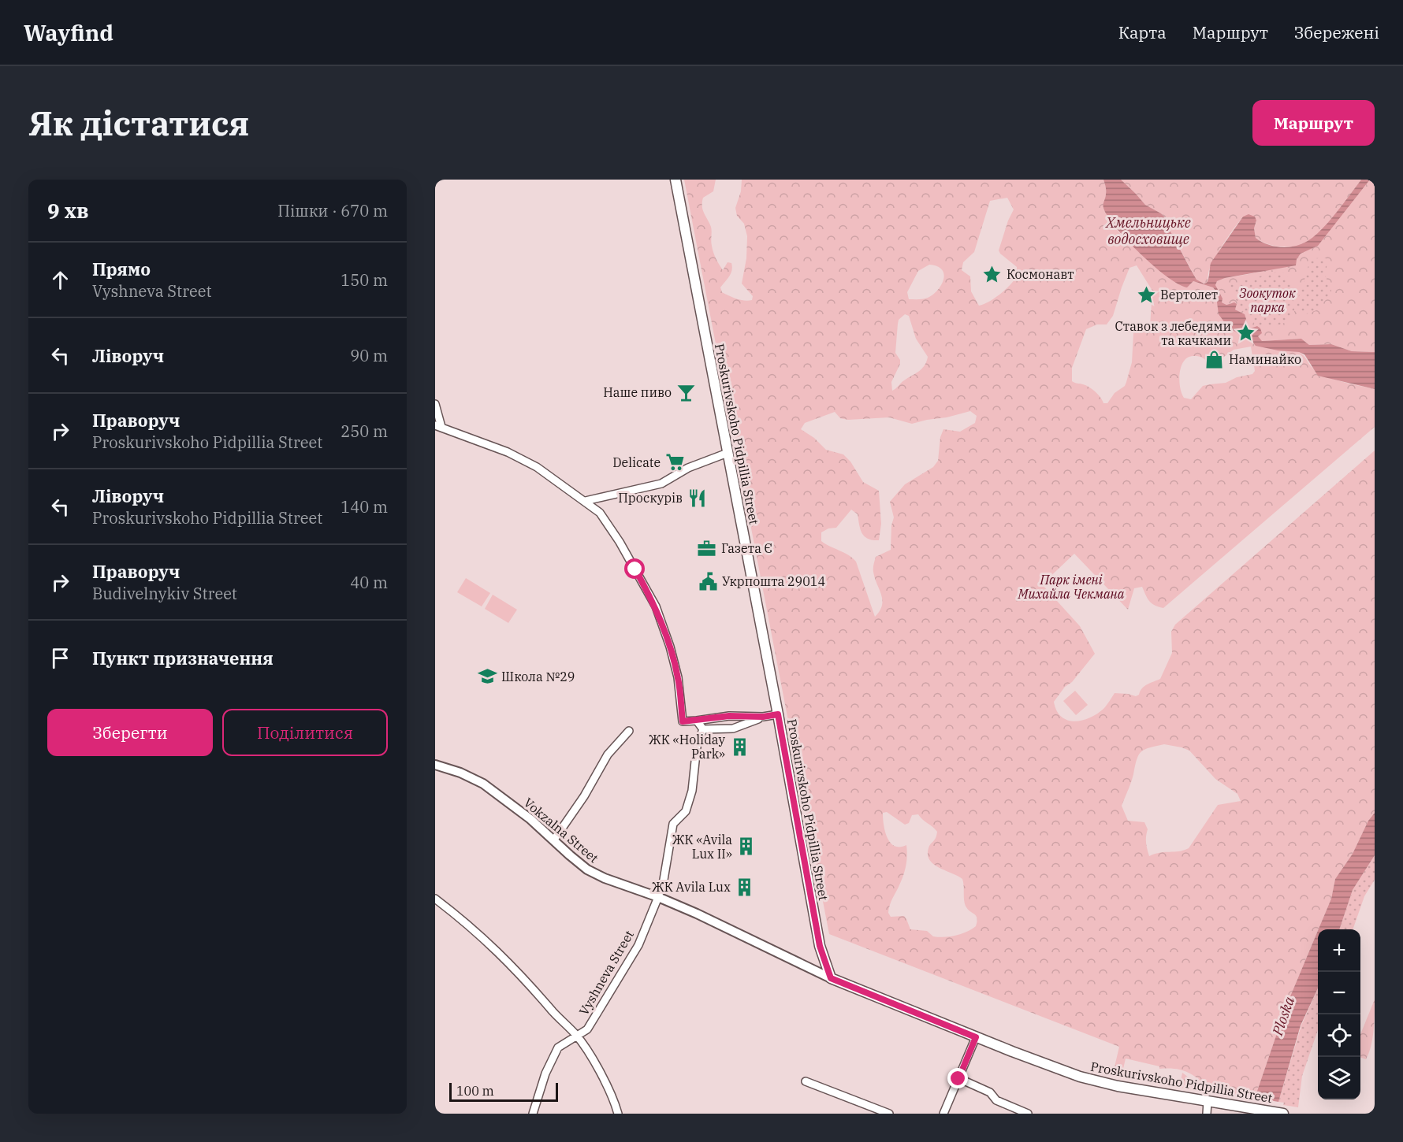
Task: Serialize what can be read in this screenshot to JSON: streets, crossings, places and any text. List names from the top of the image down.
{
  "streets": {
    "main road": ["Proskurivskoho Pidpillia Street"],
    "street": ["Vokzalna Street", "Vyshneva Street"]
  },
  "crossings": [
    ["Proskurivskoho Pidpillia Street", "Vokzalna Street"],
    ["Vokzalna Street", "Vyshneva Street"]
  ],
  "water": ["Хмельницьке водосховище", "Ploska"],
  "parks": ["Зоокуток парка", "Парк імені Михайла Чекмана"],
  "places": {
    "place": ["Космонавт", "Вертолет", "Ставок з лебедями та качками"],
    "shop": ["Наминайко"],
    "bar": ["Наше пиво"],
    "supermarket": ["Delicate"],
    "restaurant": ["Проскурів"],
    "office": ["Газета Є"],
    "public building": ["Укрпошта 29014"],
    "school or university": ["Школа №29"],
    "building": ["ЖК «Holiday Park»", "ЖК «Avila Lux II»", "ЖК Avila Lux"]
  },
  "scale_bar": "100 m",
  "page": {
    "header": "Wayfind",
    "nav": ["Карта", "Маршрут", "Збережені"],
    "buttons": [
      "Маршрут",
      ["Зберегти", "Поділитися"]
    ],
    "title": "Як дістатися",
    "heading": ["9 хв", "Пішки · 670 m"],
    "list": [
      ["Прямо", "Vyshneva Street", "150 m"],
      ["Ліворуч", "90 m"],
      ["Праворуч", "Proskurivskoho Pidpillia Street", "250 m"],
      ["Ліворуч", "Proskurivskoho Pidpillia Street", "140 m"],
      ["Праворуч", "Budivelnykiv Street", "40 m"],
      "Пункт призначення"
    ],
    "map_buttons": ["+", "−"],
    "scale": "100 m"
  }
}
